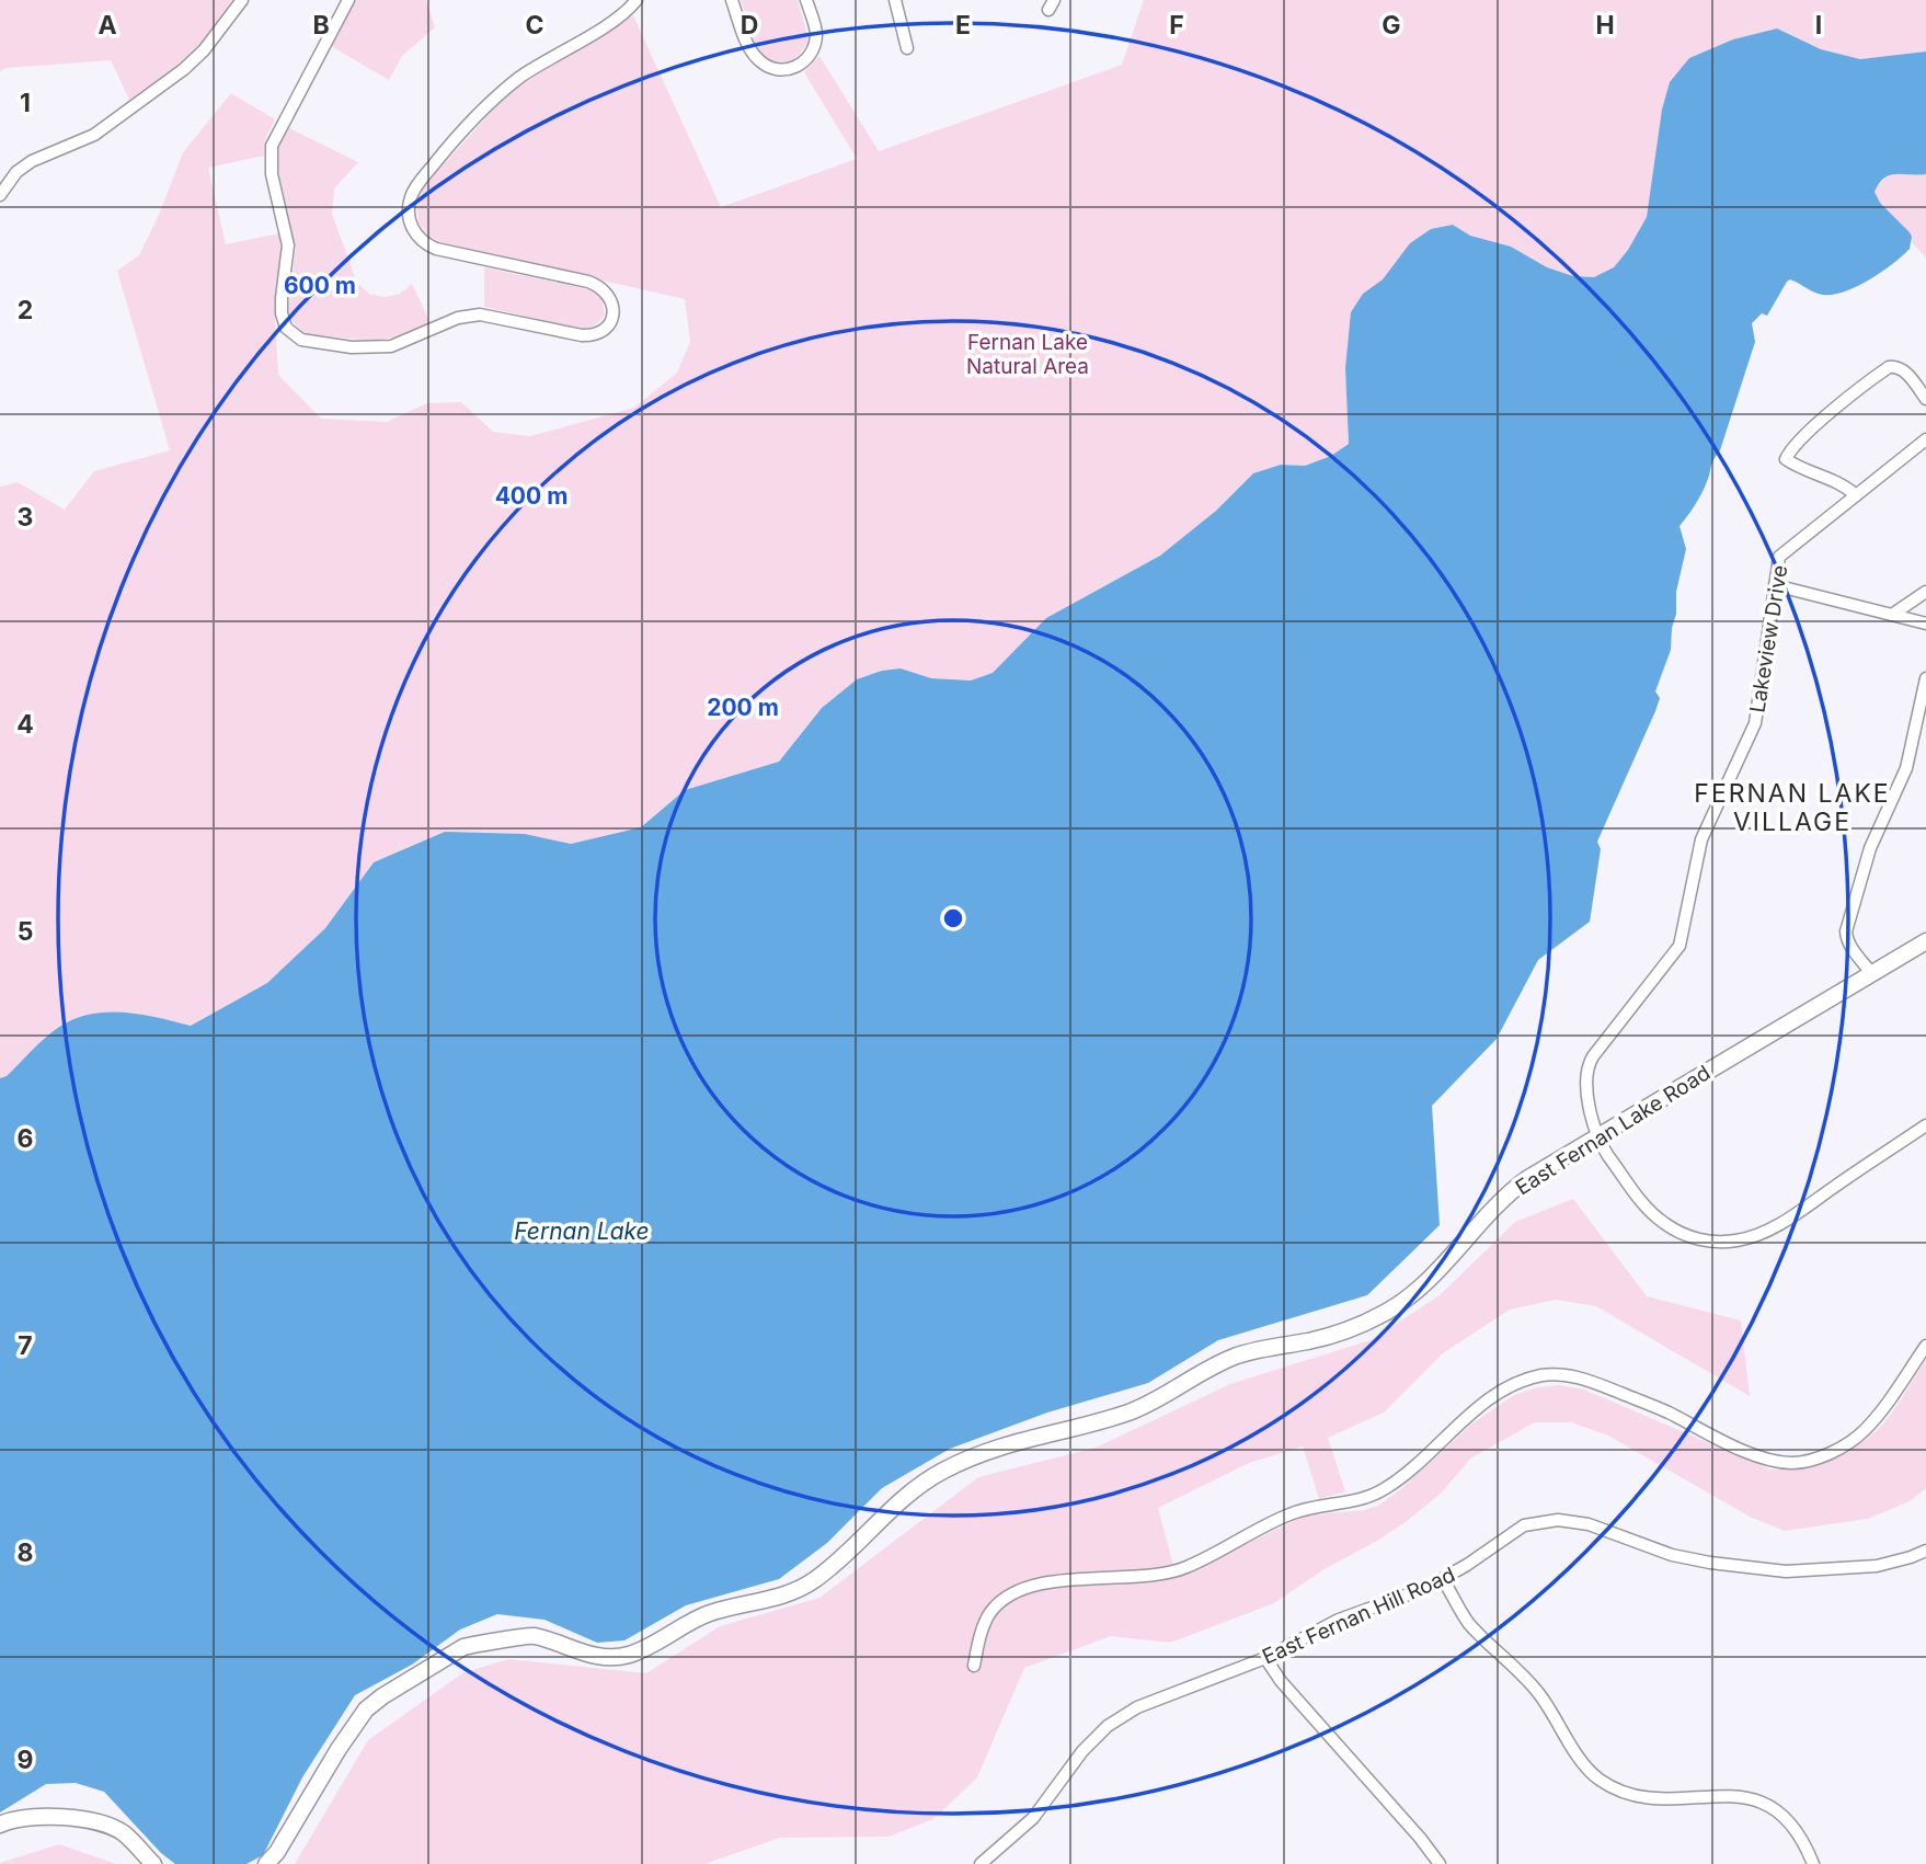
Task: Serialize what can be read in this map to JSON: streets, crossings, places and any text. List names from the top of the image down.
{
  "streets": {
    "street": ["Lakeview Drive", "East Fernan Lake Road", "East Fernan Hill Road"]
  },
  "crossings": [
    ["Lakeview Drive", "East Fernan Lake Road"]
  ],
  "districts": ["FERNAN LAKE VILLAGE"],
  "water": ["Fernan Lake"],
  "parks": ["Fernan Lake Natural Area"],
  "grid": {
    "columns": [
      "A",
      "B",
      "C",
      "D",
      "E",
      "F",
      "G",
      "H",
      "I"
    ],
    "rows": [
      "1",
      "2",
      "3",
      "4",
      "5",
      "6",
      "7",
      "8",
      "9"
    ]
  },
  "rings": ["600 m", "400 m", "200 m"]
}
